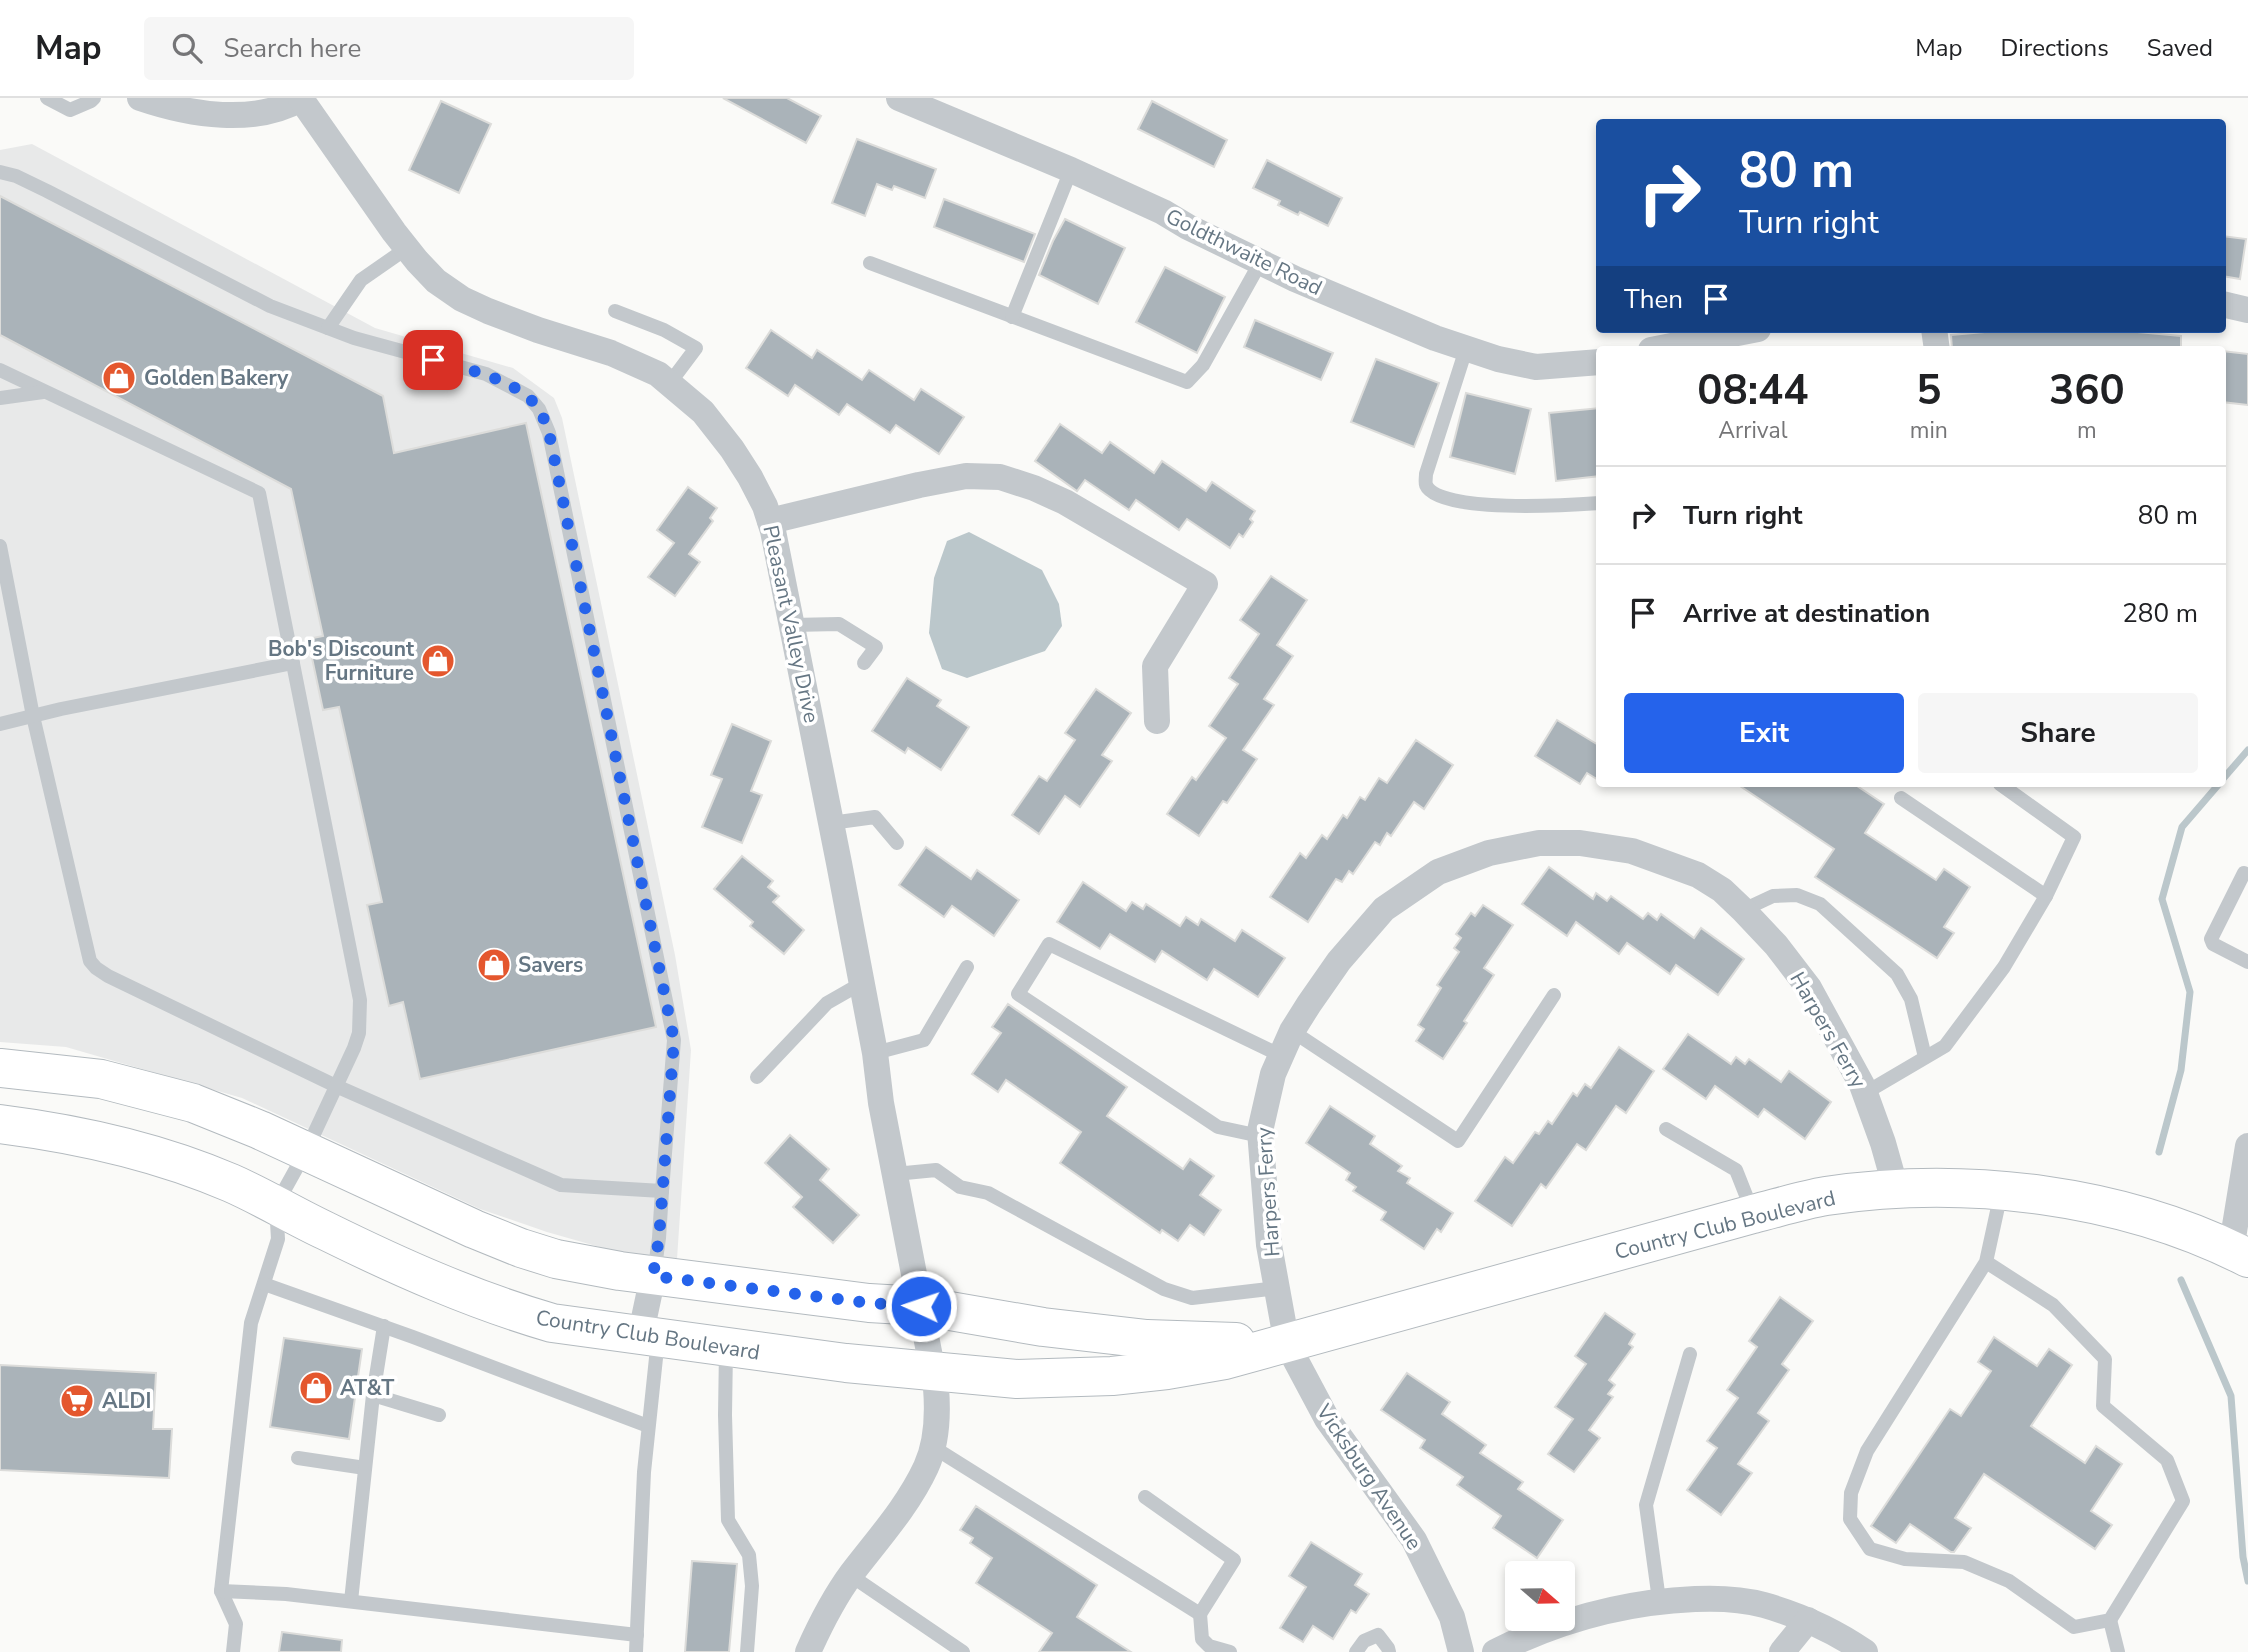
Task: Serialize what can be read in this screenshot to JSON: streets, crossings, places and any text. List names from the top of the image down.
{
  "streets": {
    "street": [
      "Goldthwaite Road",
      "Pleasant Valley Drive",
      "Harpers Ferry",
      "Country Club Boulevard",
      "Vicksburg Avenue"
    ]
  },
  "crossings": [
    ["Pleasant Valley Drive", "Country Club Boulevard"],
    ["Harpers Ferry", "Country Club Boulevard"],
    ["Harpers Ferry", "Vicksburg Avenue"],
    ["Country Club Boulevard", "Vicksburg Avenue"]
  ],
  "places": {
    "shop": [
      "Golden Bakery",
      "Bob's Discount Furniture",
      "Savers",
      "AT&T"
    ],
    "supermarket": ["ALDI"]
  },
  "north": "right",
  "page": {
    "header": "Map",
    "search": "Search here",
    "nav": ["Map", "Directions", "Saved"],
    "turn": ["80 m", "Turn right"],
    "then": "Then",
    "eta": [
      "08:44",
      "Arrival",
      "5",
      "min",
      "360",
      "m"
    ],
    "list": [
      {
        "name": "Turn right",
        "value": "80 m"
      },
      {
        "name": "Arrive at destination",
        "value": "280 m"
      }
    ],
    "buttons": ["Exit", "Share"]
  }
}
